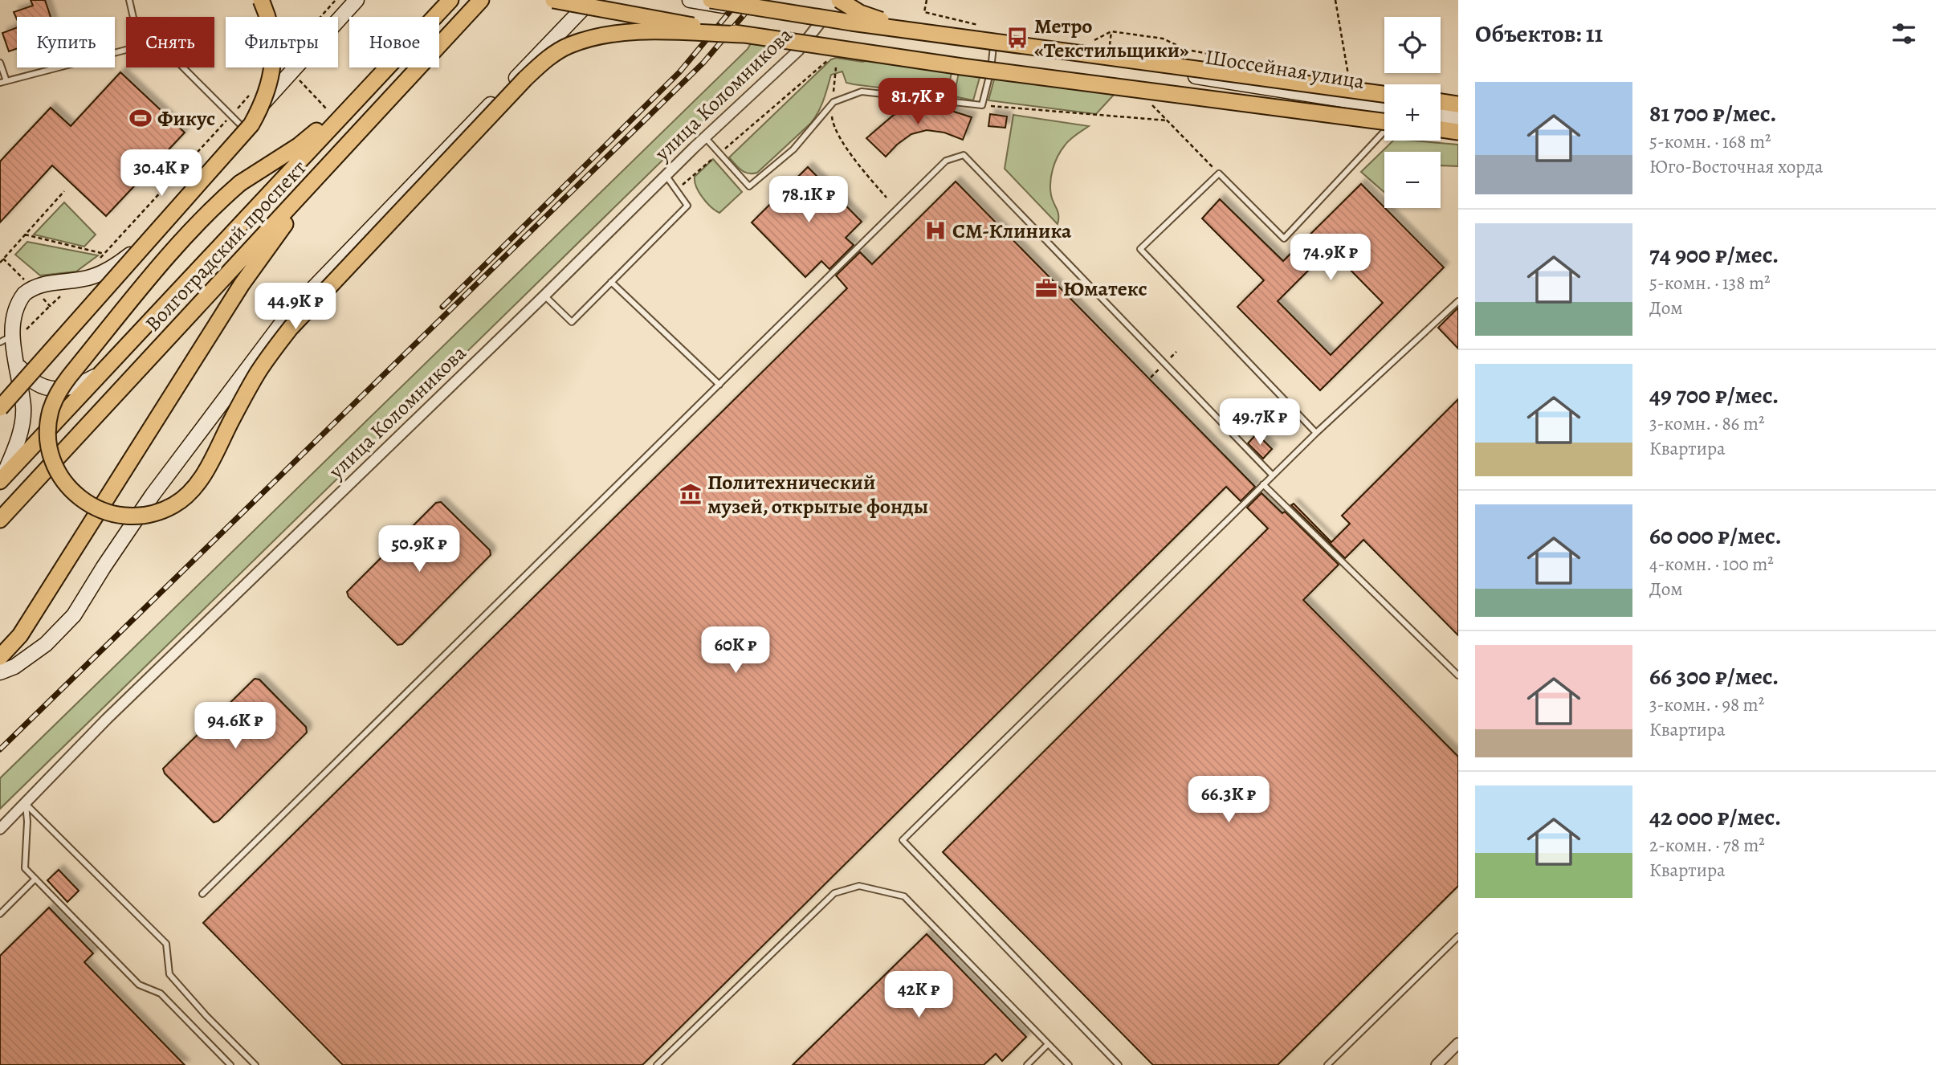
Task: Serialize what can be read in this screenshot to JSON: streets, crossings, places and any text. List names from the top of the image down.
{
  "streets": {
    "main road": ["Шоссейная улица", "Волгоградский проспект"],
    "street": ["улица Коломникова"]
  },
  "crossings": [
    ["Шоссейная улица", "улица Коломникова"]
  ],
  "places": {
    "bus stop": ["Метро «Текстильщики»"],
    "sports": ["Фикус"],
    "hospital": ["СМ-Клиника"],
    "office": ["Юматекс"],
    "museum": ["Политехнический музей, открытые фонды"]
  },
  "page": {
    "heading": "Объектов: 11",
    "map_buttons": ["+", "−"],
    "chip": [
      "Купить",
      "Снять",
      "Фильтры",
      "Новое"
    ],
    "list": [
      {
        "name": "81 700 ₽/мес.",
        "note": "5-комн. · 168 m² · Юго-Восточная хорда"
      },
      {
        "name": "74 900 ₽/мес.",
        "note": "5-комн. · 138 m² · Дом"
      },
      {
        "name": "49 700 ₽/мес.",
        "note": "3-комн. · 86 m² · Квартира"
      },
      {
        "name": "60 000 ₽/мес.",
        "note": "4-комн. · 100 m² · Дом"
      },
      {
        "name": "66 300 ₽/мес.",
        "note": "3-комн. · 98 m² · Квартира"
      },
      {
        "name": "42 000 ₽/мес.",
        "note": "2-комн. · 78 m² · Квартира"
      }
    ],
    "price": [
      "81.7K ₽",
      "30.4K ₽",
      "78.1K ₽",
      "74.9K ₽",
      "44.9K ₽",
      "49.7K ₽",
      "50.9K ₽",
      "60K ₽",
      "94.6K ₽",
      "66.3K ₽",
      "42K ₽"
    ]
  }
}
